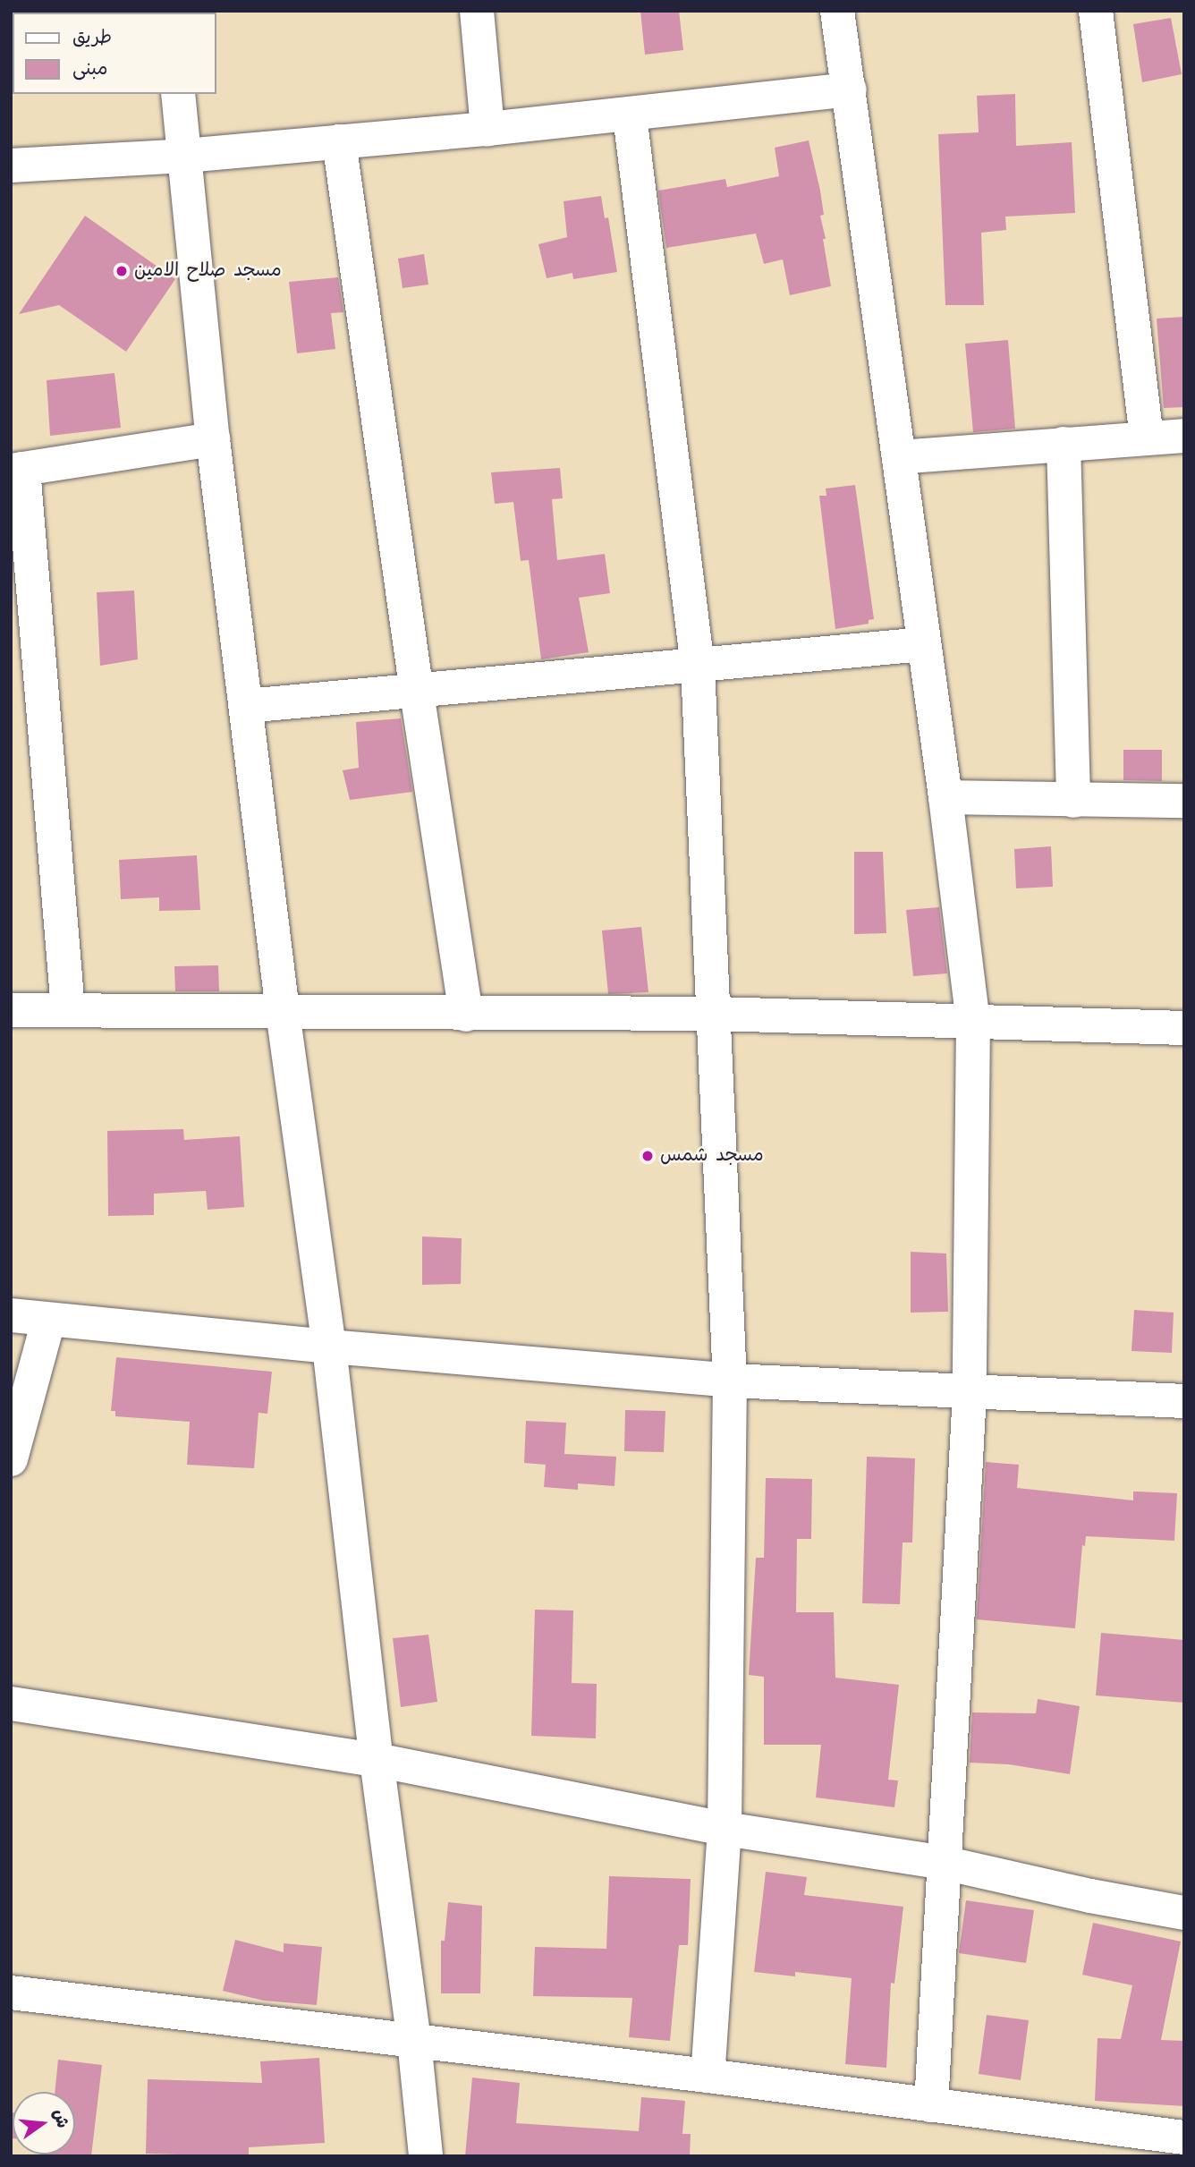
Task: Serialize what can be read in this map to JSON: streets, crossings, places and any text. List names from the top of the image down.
{
  "places": ["مسجد صلاح الامين", "مسجد شمس"],
  "legend": ["طريق", "مبنى"],
  "north": "right"
}
